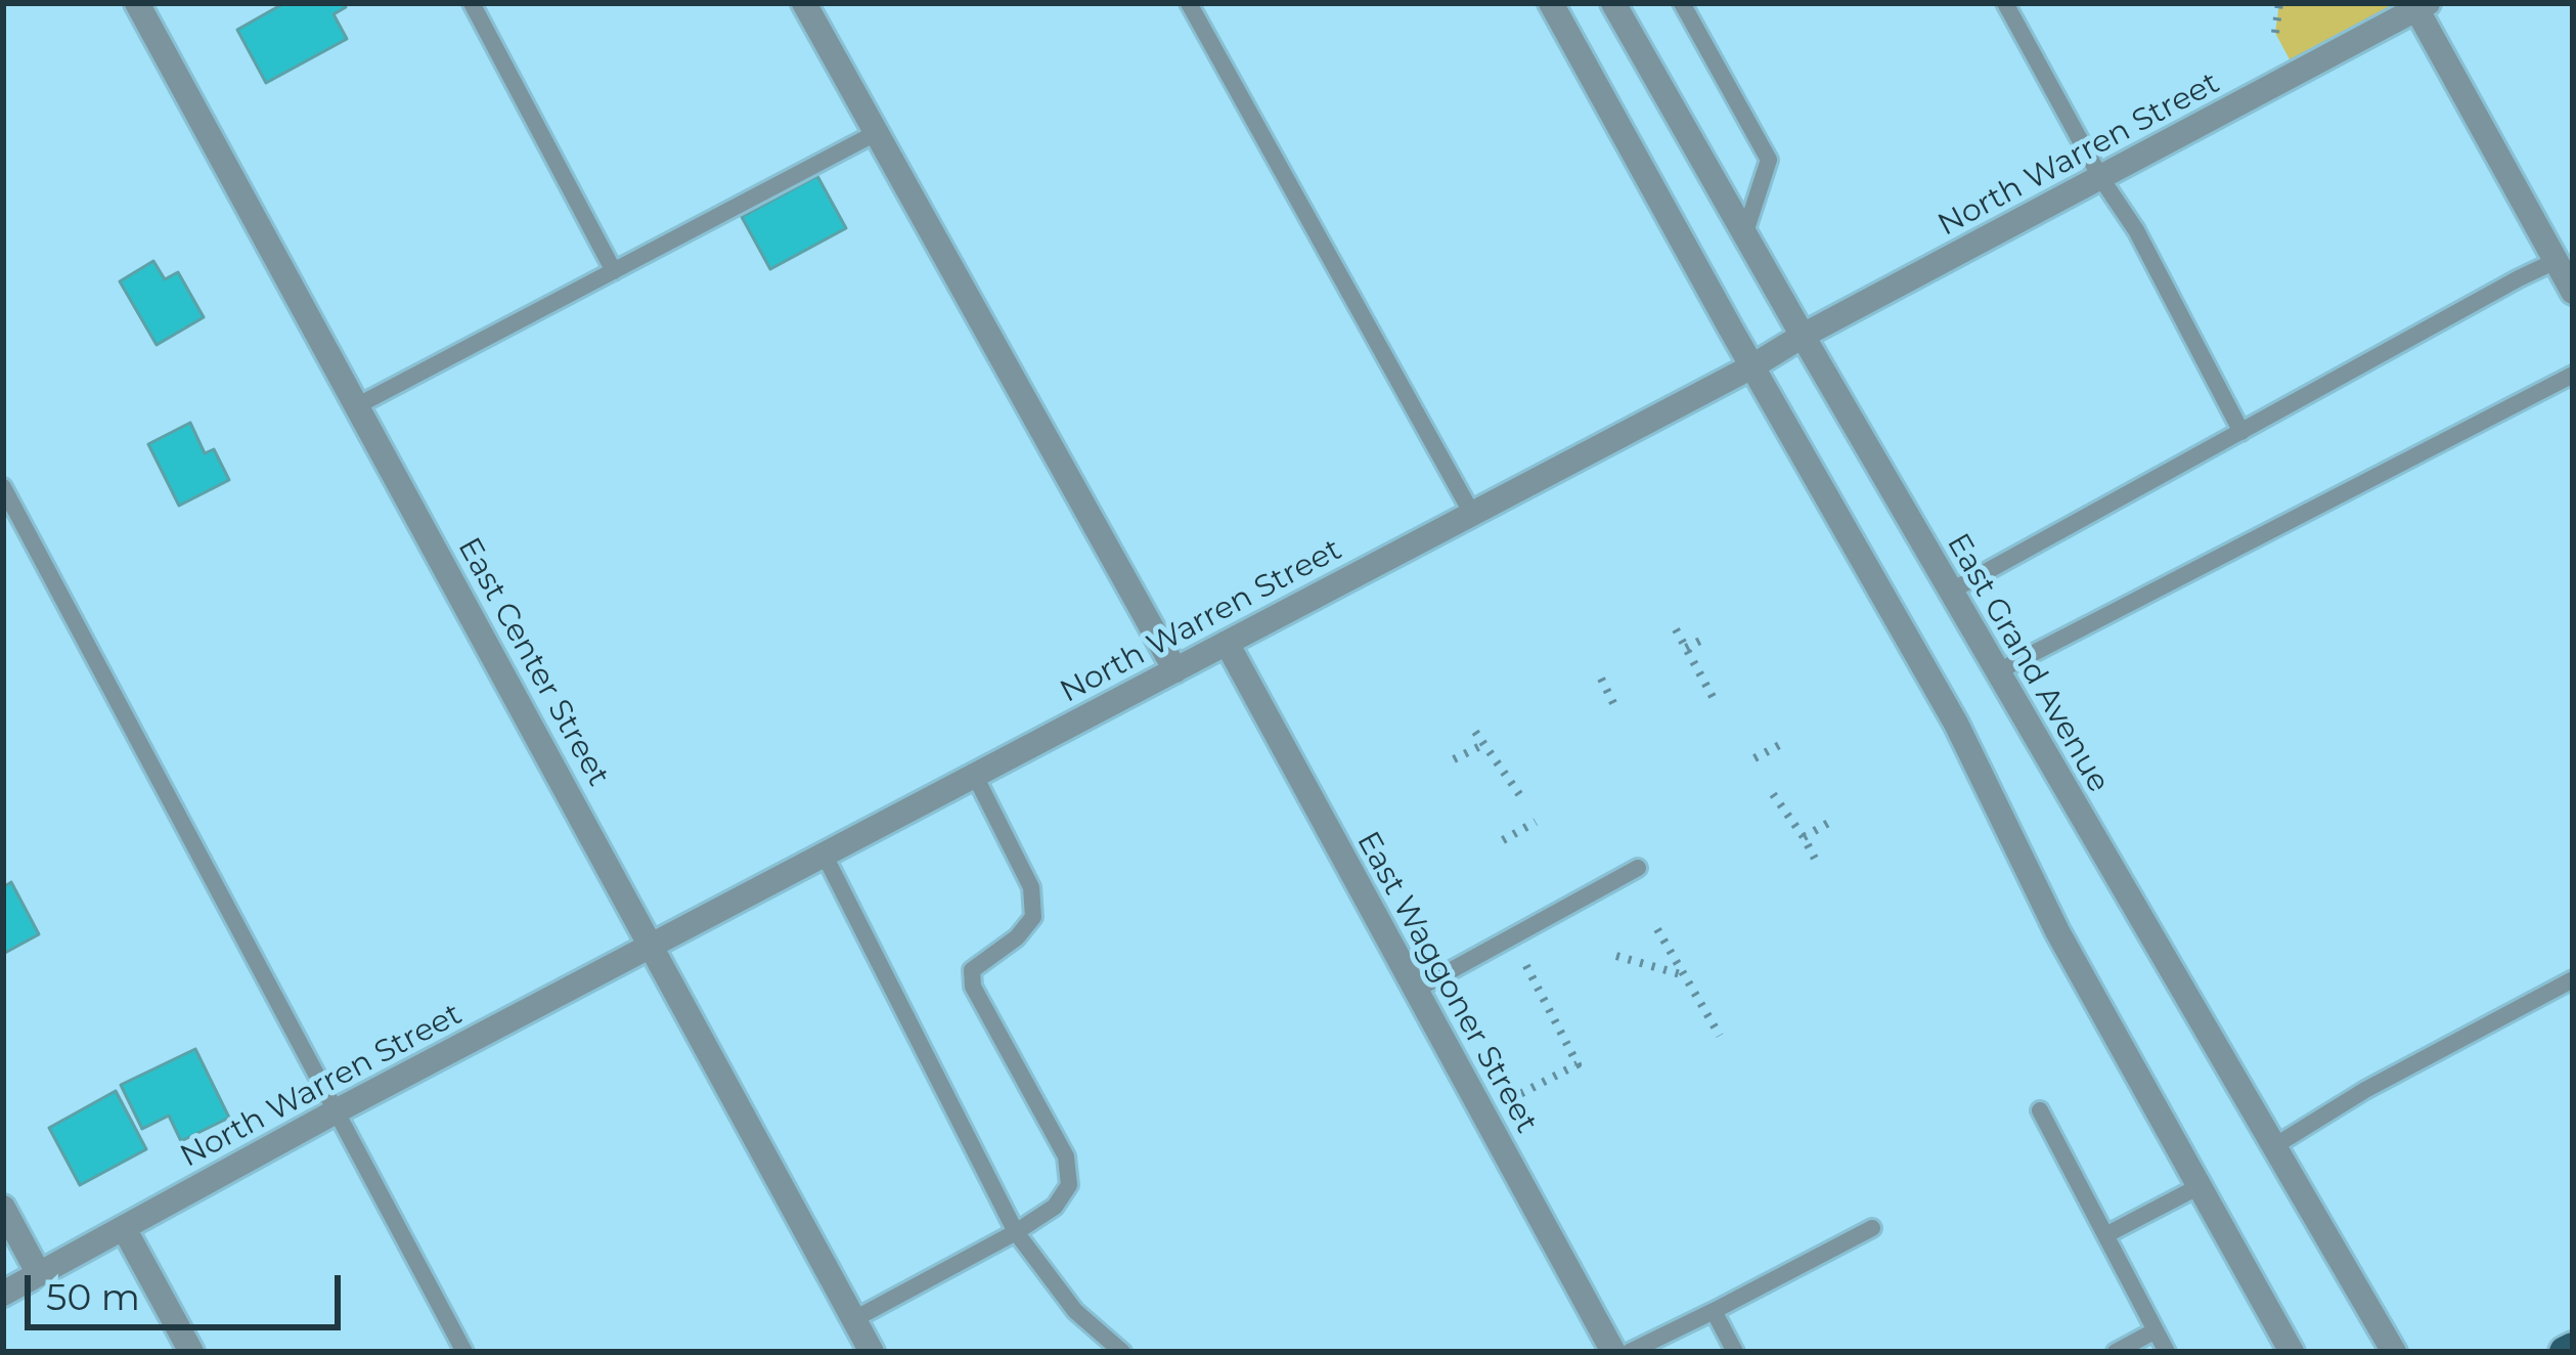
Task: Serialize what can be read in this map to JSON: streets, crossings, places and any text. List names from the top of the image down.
{
  "streets": {
    "street": [
      "North Warren Street",
      "East Center Street",
      "East Grand Avenue",
      "East Waggoner Street"
    ]
  },
  "crossings": [
    ["North Warren Street", "East Center Street"],
    ["North Warren Street", "East Grand Avenue"],
    ["North Warren Street", "East Waggoner Street"]
  ],
  "scale_bar": "50 m"
}
